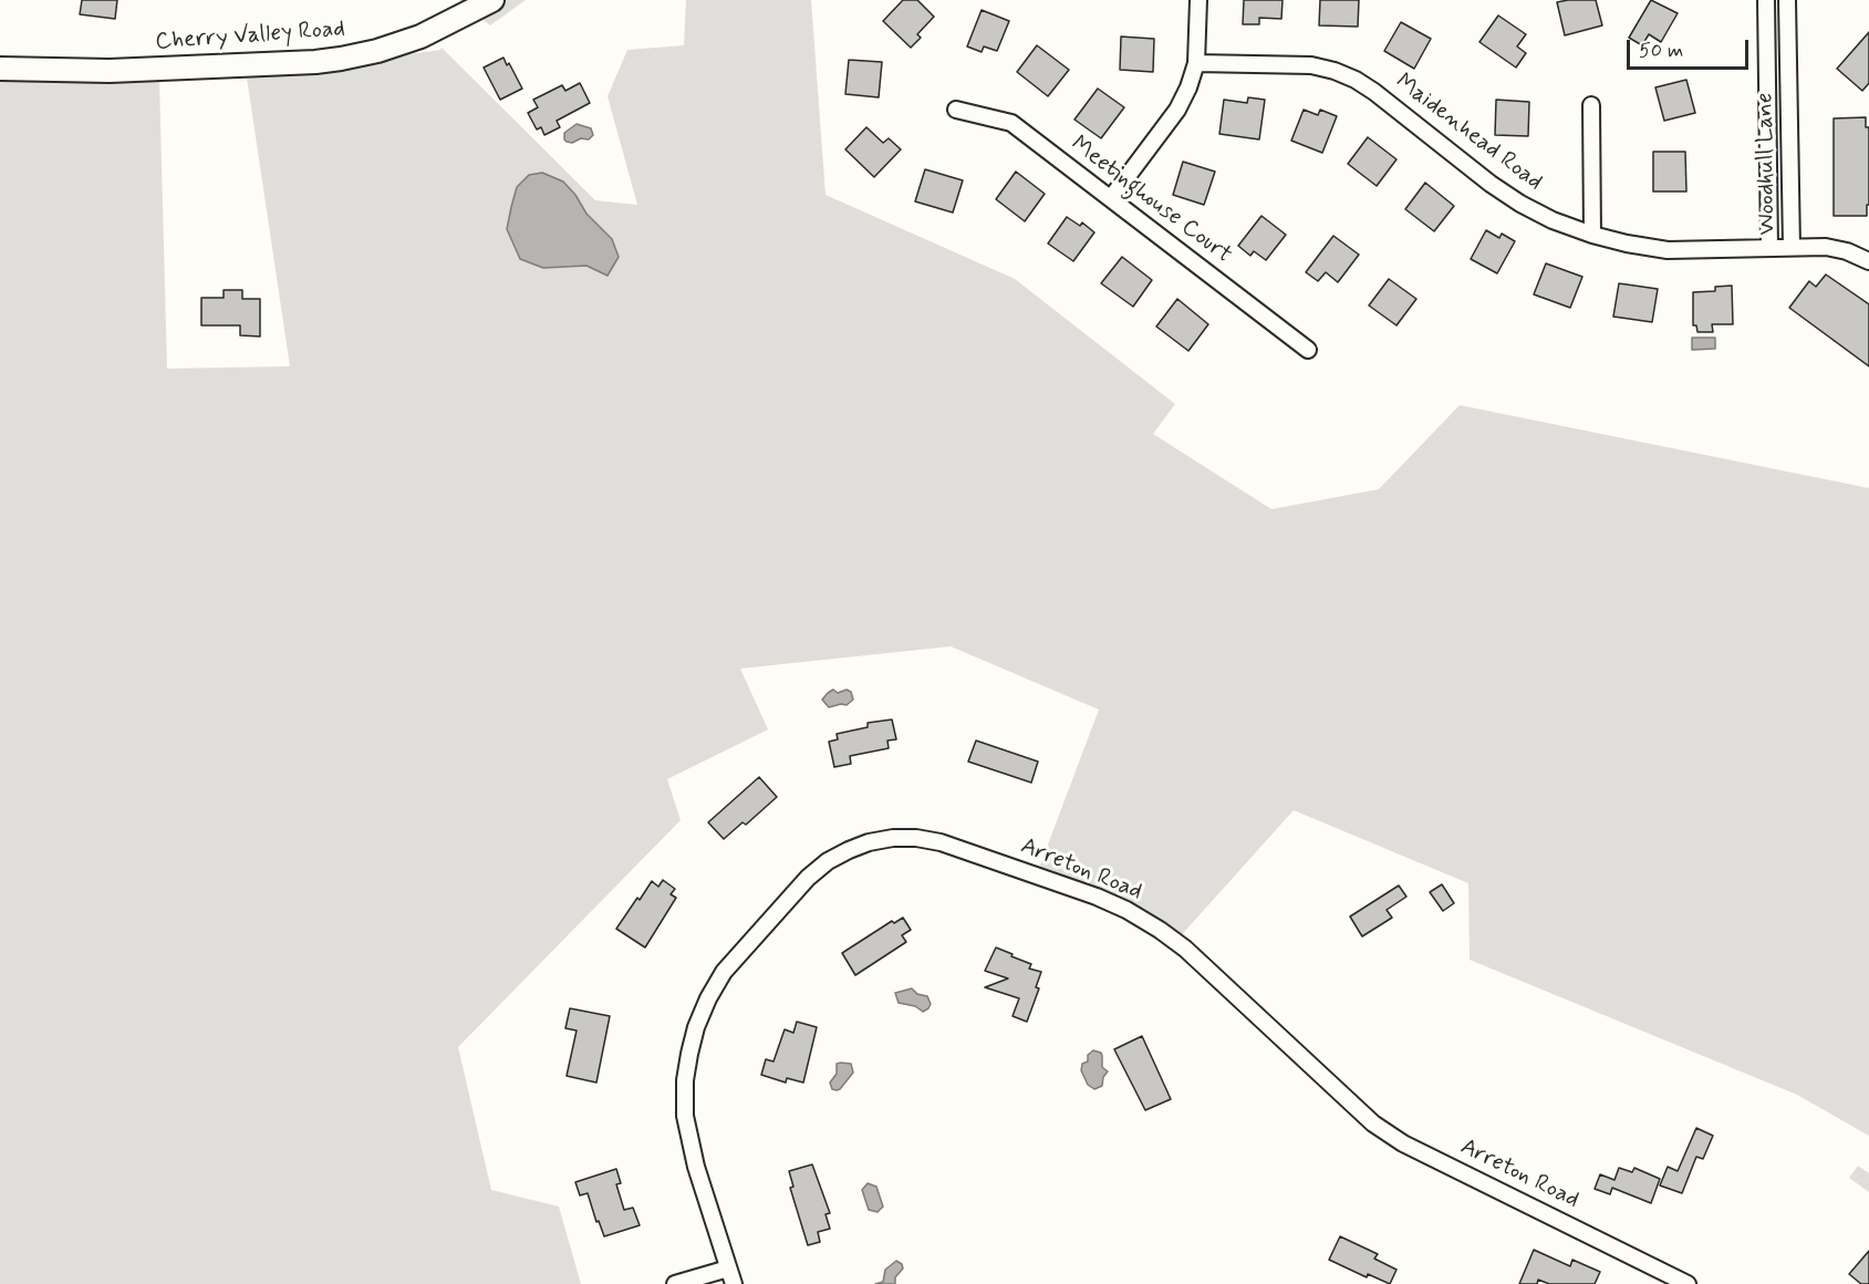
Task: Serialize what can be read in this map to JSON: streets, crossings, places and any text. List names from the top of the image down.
{
  "streets": {
    "street": [
      "Cherry Valley Road",
      "Maidenhead Road",
      "Woodhull Lane",
      "Meetinghouse Court",
      "Arreton Road"
    ]
  },
  "crossings": [
    ["Maidenhead Road", "Woodhull Lane"]
  ],
  "scale_bar": "50 m"
}
